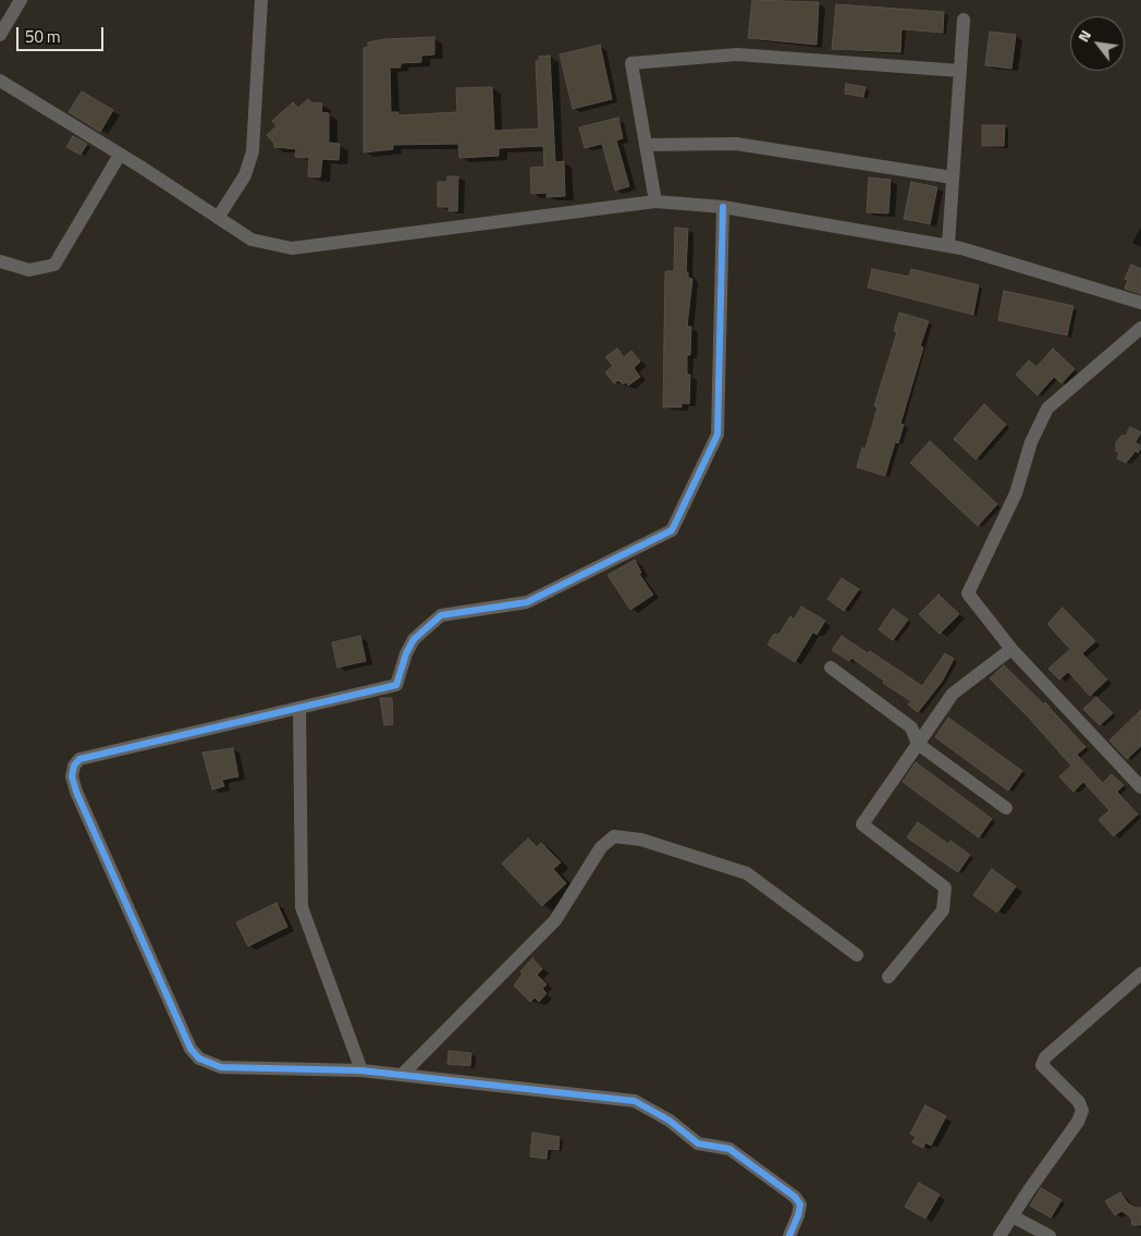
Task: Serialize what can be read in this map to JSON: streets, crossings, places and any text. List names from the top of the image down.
{
  "scale_bar": "50 m",
  "north": "top left"
}
